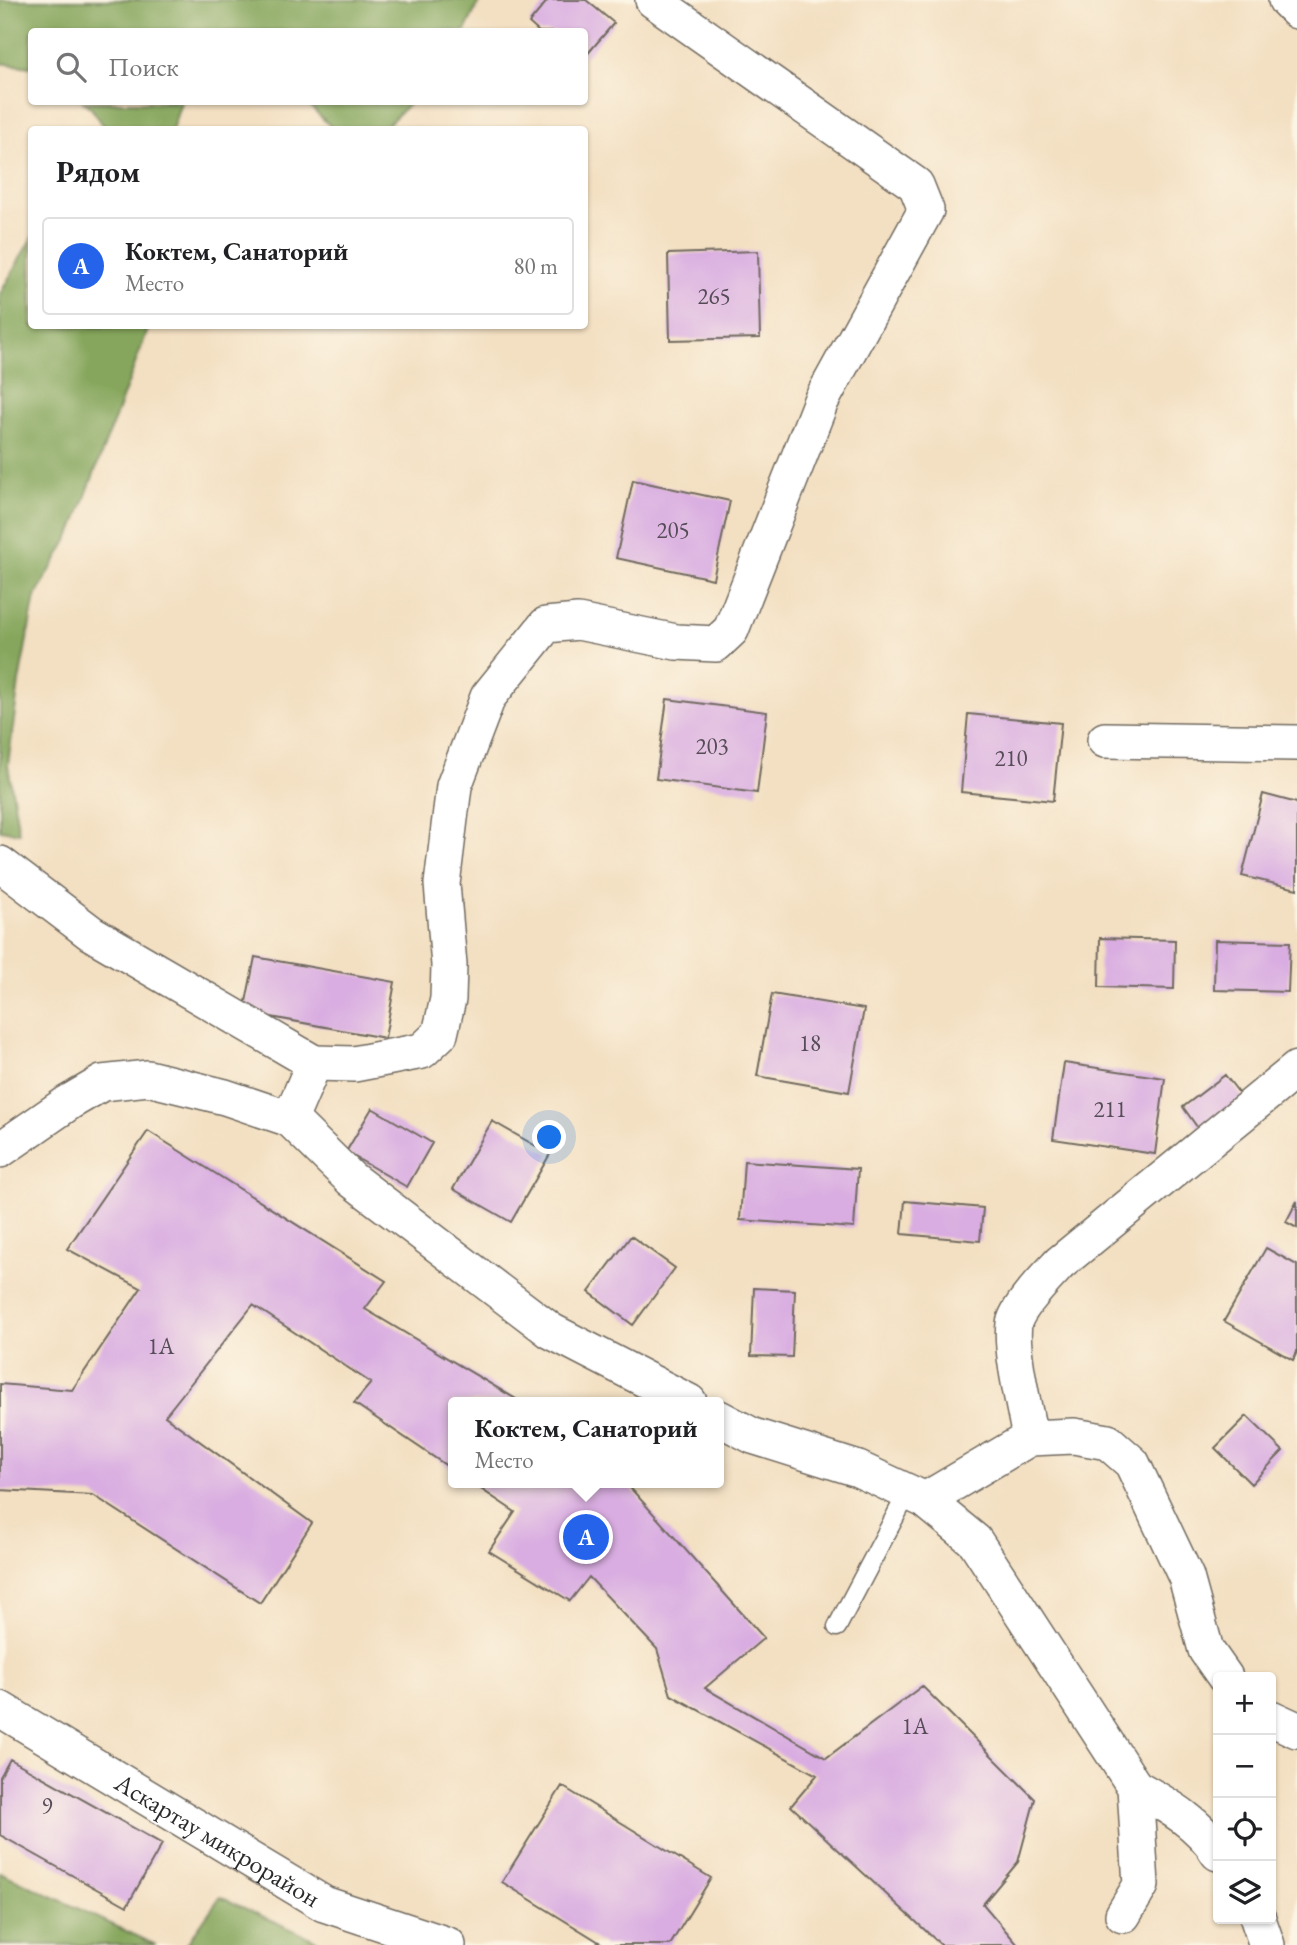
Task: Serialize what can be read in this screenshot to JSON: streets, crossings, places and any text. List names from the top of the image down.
{
  "streets": {
    "street": ["Аскартау микрорайон"]
  },
  "house_numbers": [
    "265",
    "205",
    "203",
    "210",
    "18",
    "211",
    "1А",
    "1А",
    "9"
  ],
  "page": {
    "search": "Поиск",
    "heading": "Рядом",
    "list": [
      {
        "mark": "A",
        "name": "Коктем, Санаторий",
        "note": "Место",
        "value": "80 m"
      }
    ],
    "popup": ["Коктем, Санаторий", "Место"],
    "pins": "A",
    "map_buttons": ["+", "−"]
  }
}
